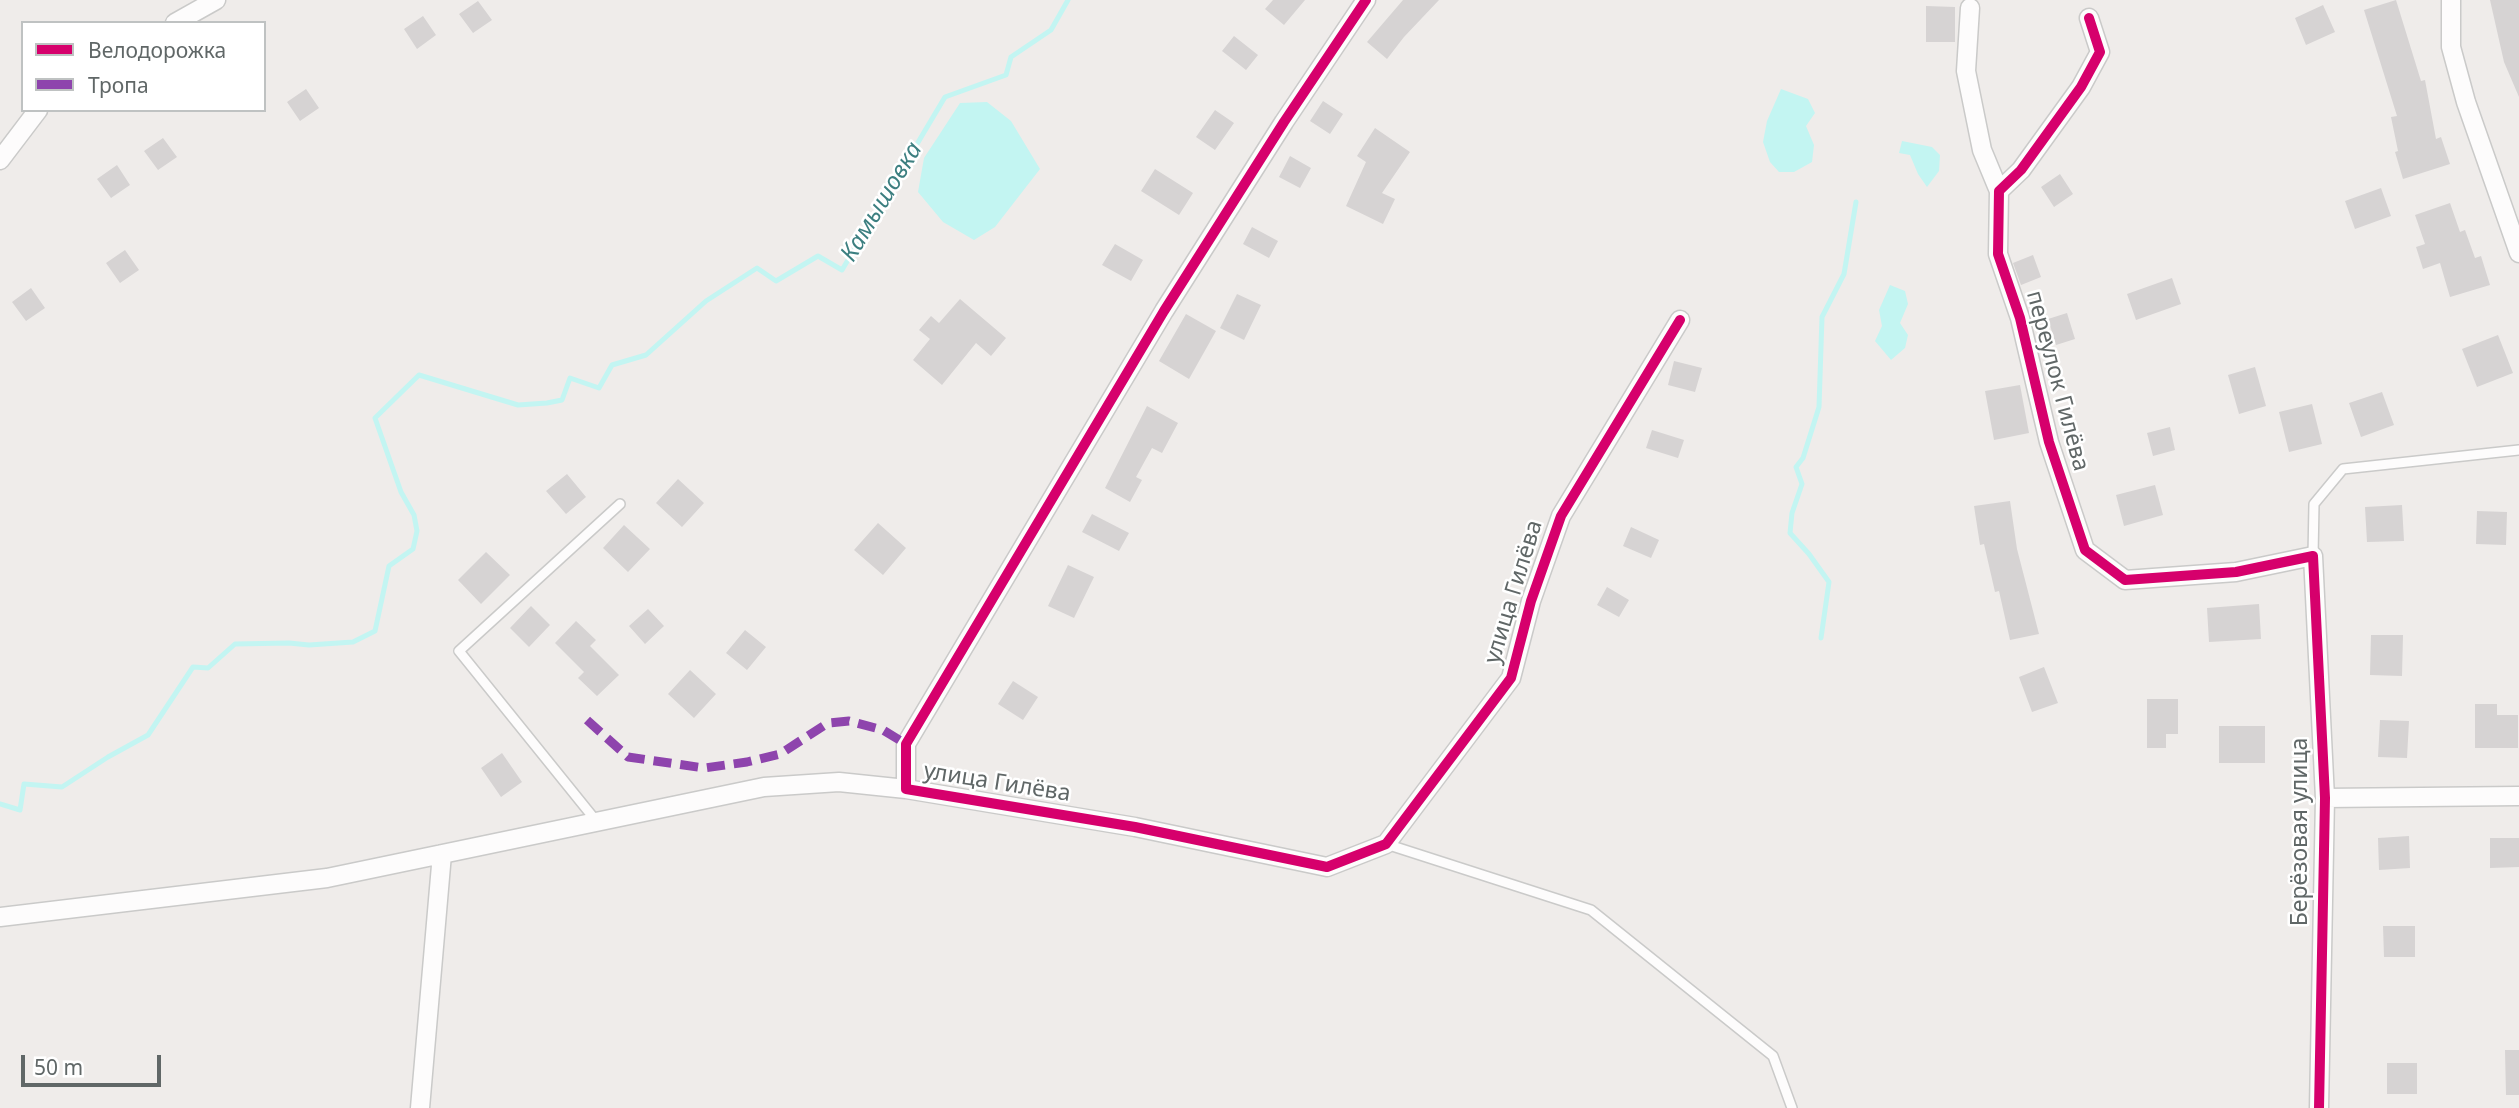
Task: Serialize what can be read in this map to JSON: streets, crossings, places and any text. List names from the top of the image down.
{
  "streets": {
    "street": ["переулок Гилёва", "улица Гилёва", "Берёзовая улица"]
  },
  "crossings": [
    ["переулок Гилёва", "Берёзовая улица"]
  ],
  "water": ["Камышовка"],
  "legend": ["Велодорожка", "Тропа"],
  "scale_bar": "50 m"
}
